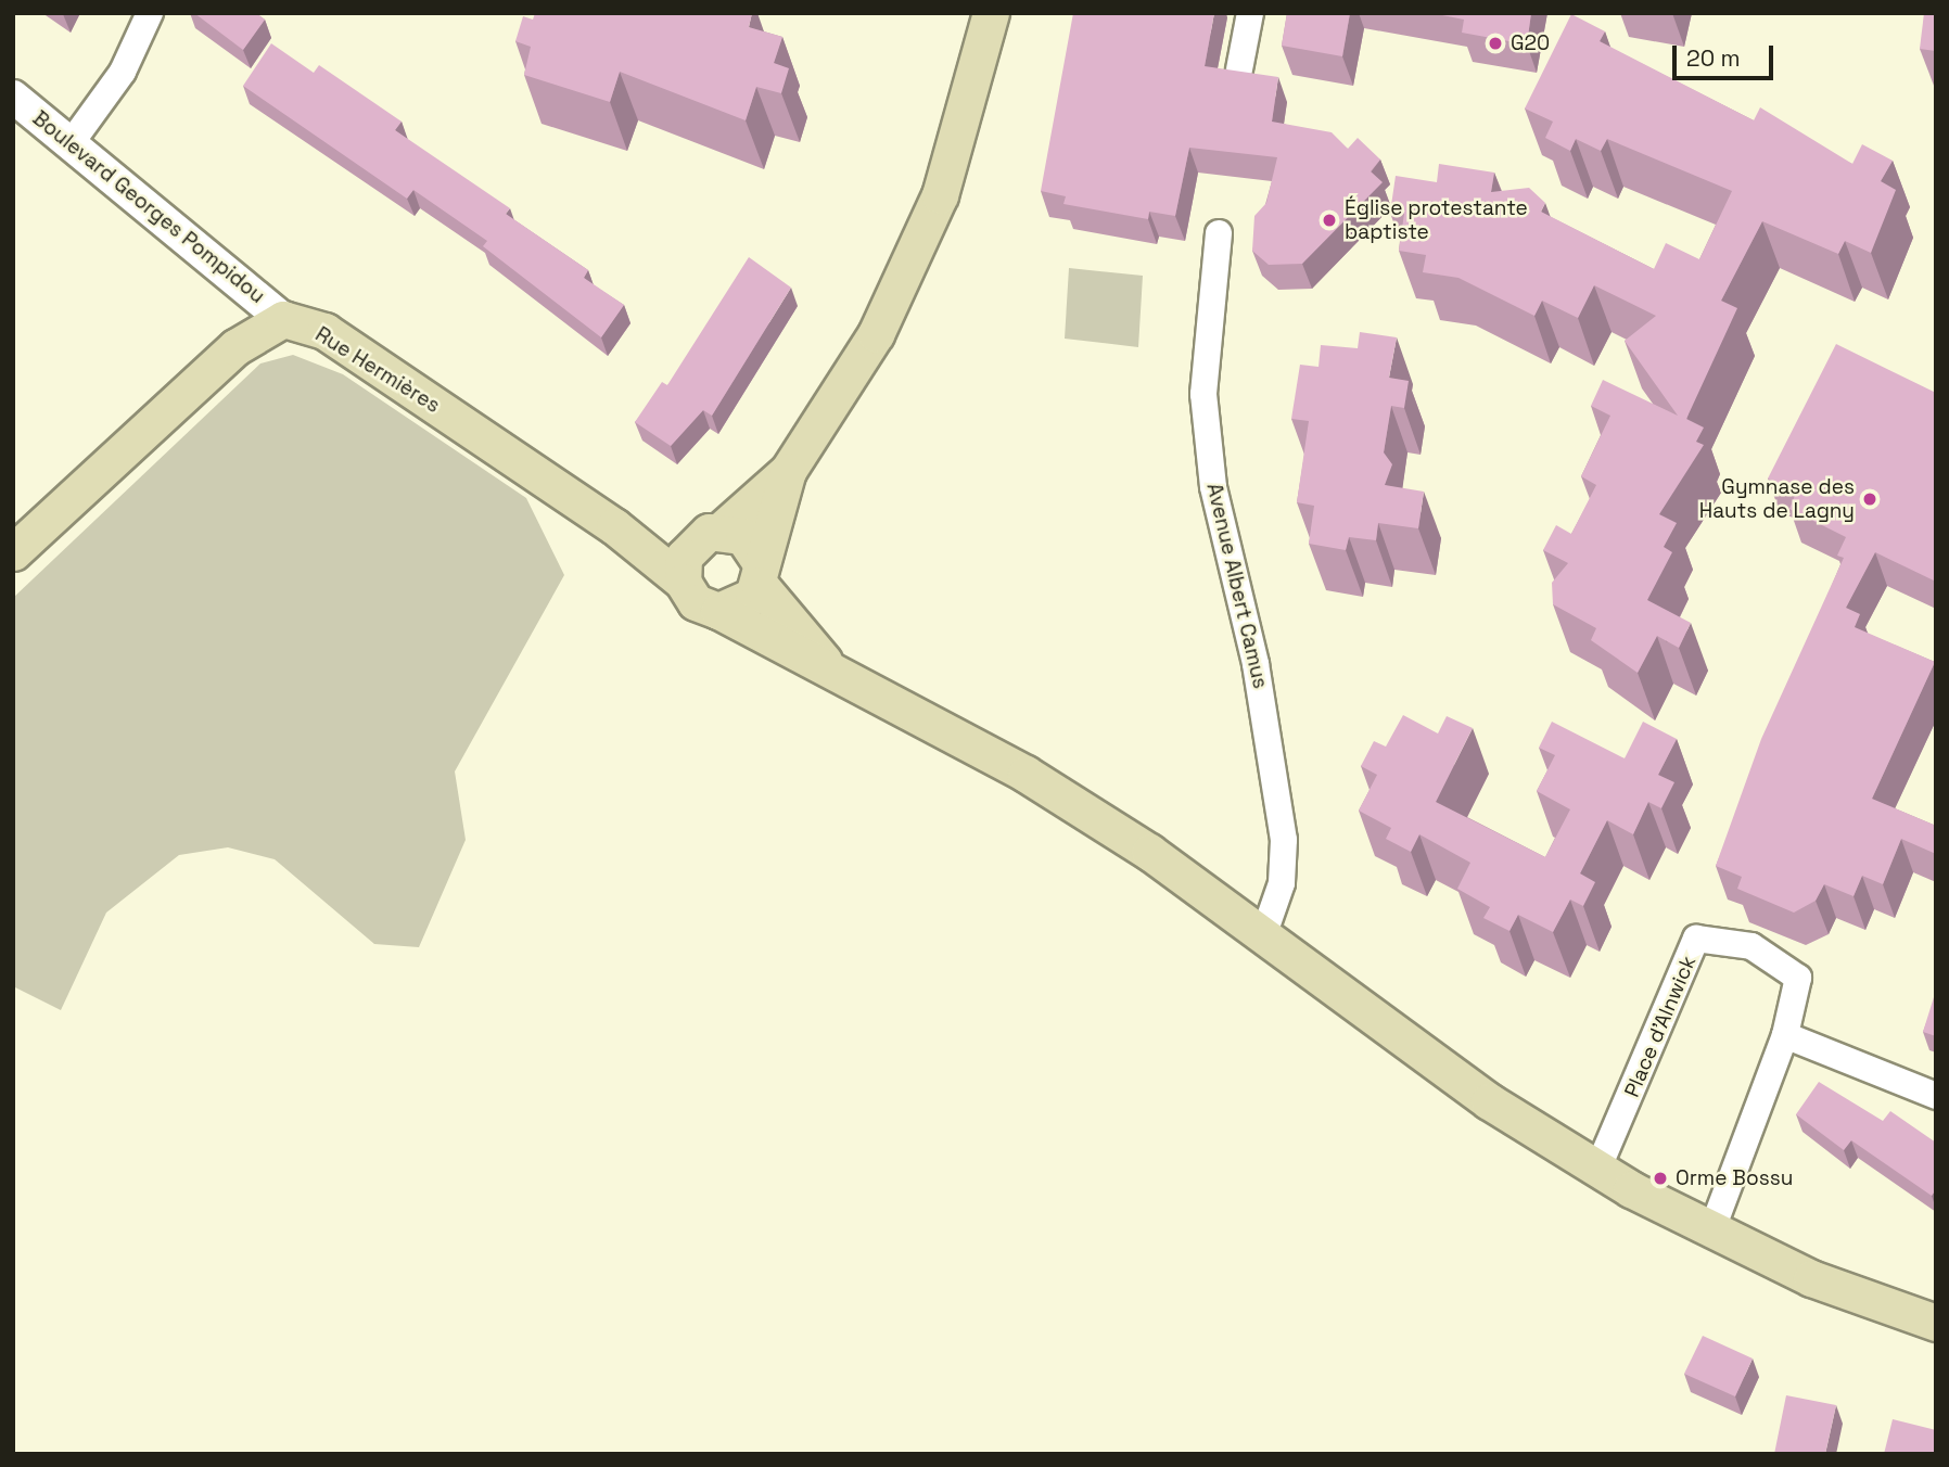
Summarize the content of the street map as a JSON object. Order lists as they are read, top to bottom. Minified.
{"streets":{"main road":["Rue Hermières"],"street":["Boulevard Georges Pompidou","Avenue Albert Camus","Place d'Alnwick"]},"crossings":[["Boulevard Georges Pompidou","Rue Hermières"]],"places":["G20","Église protestante baptiste","Gymnase des Hauts de Lagny","Orme Bossu"],"scale_bar":"20 m"}
